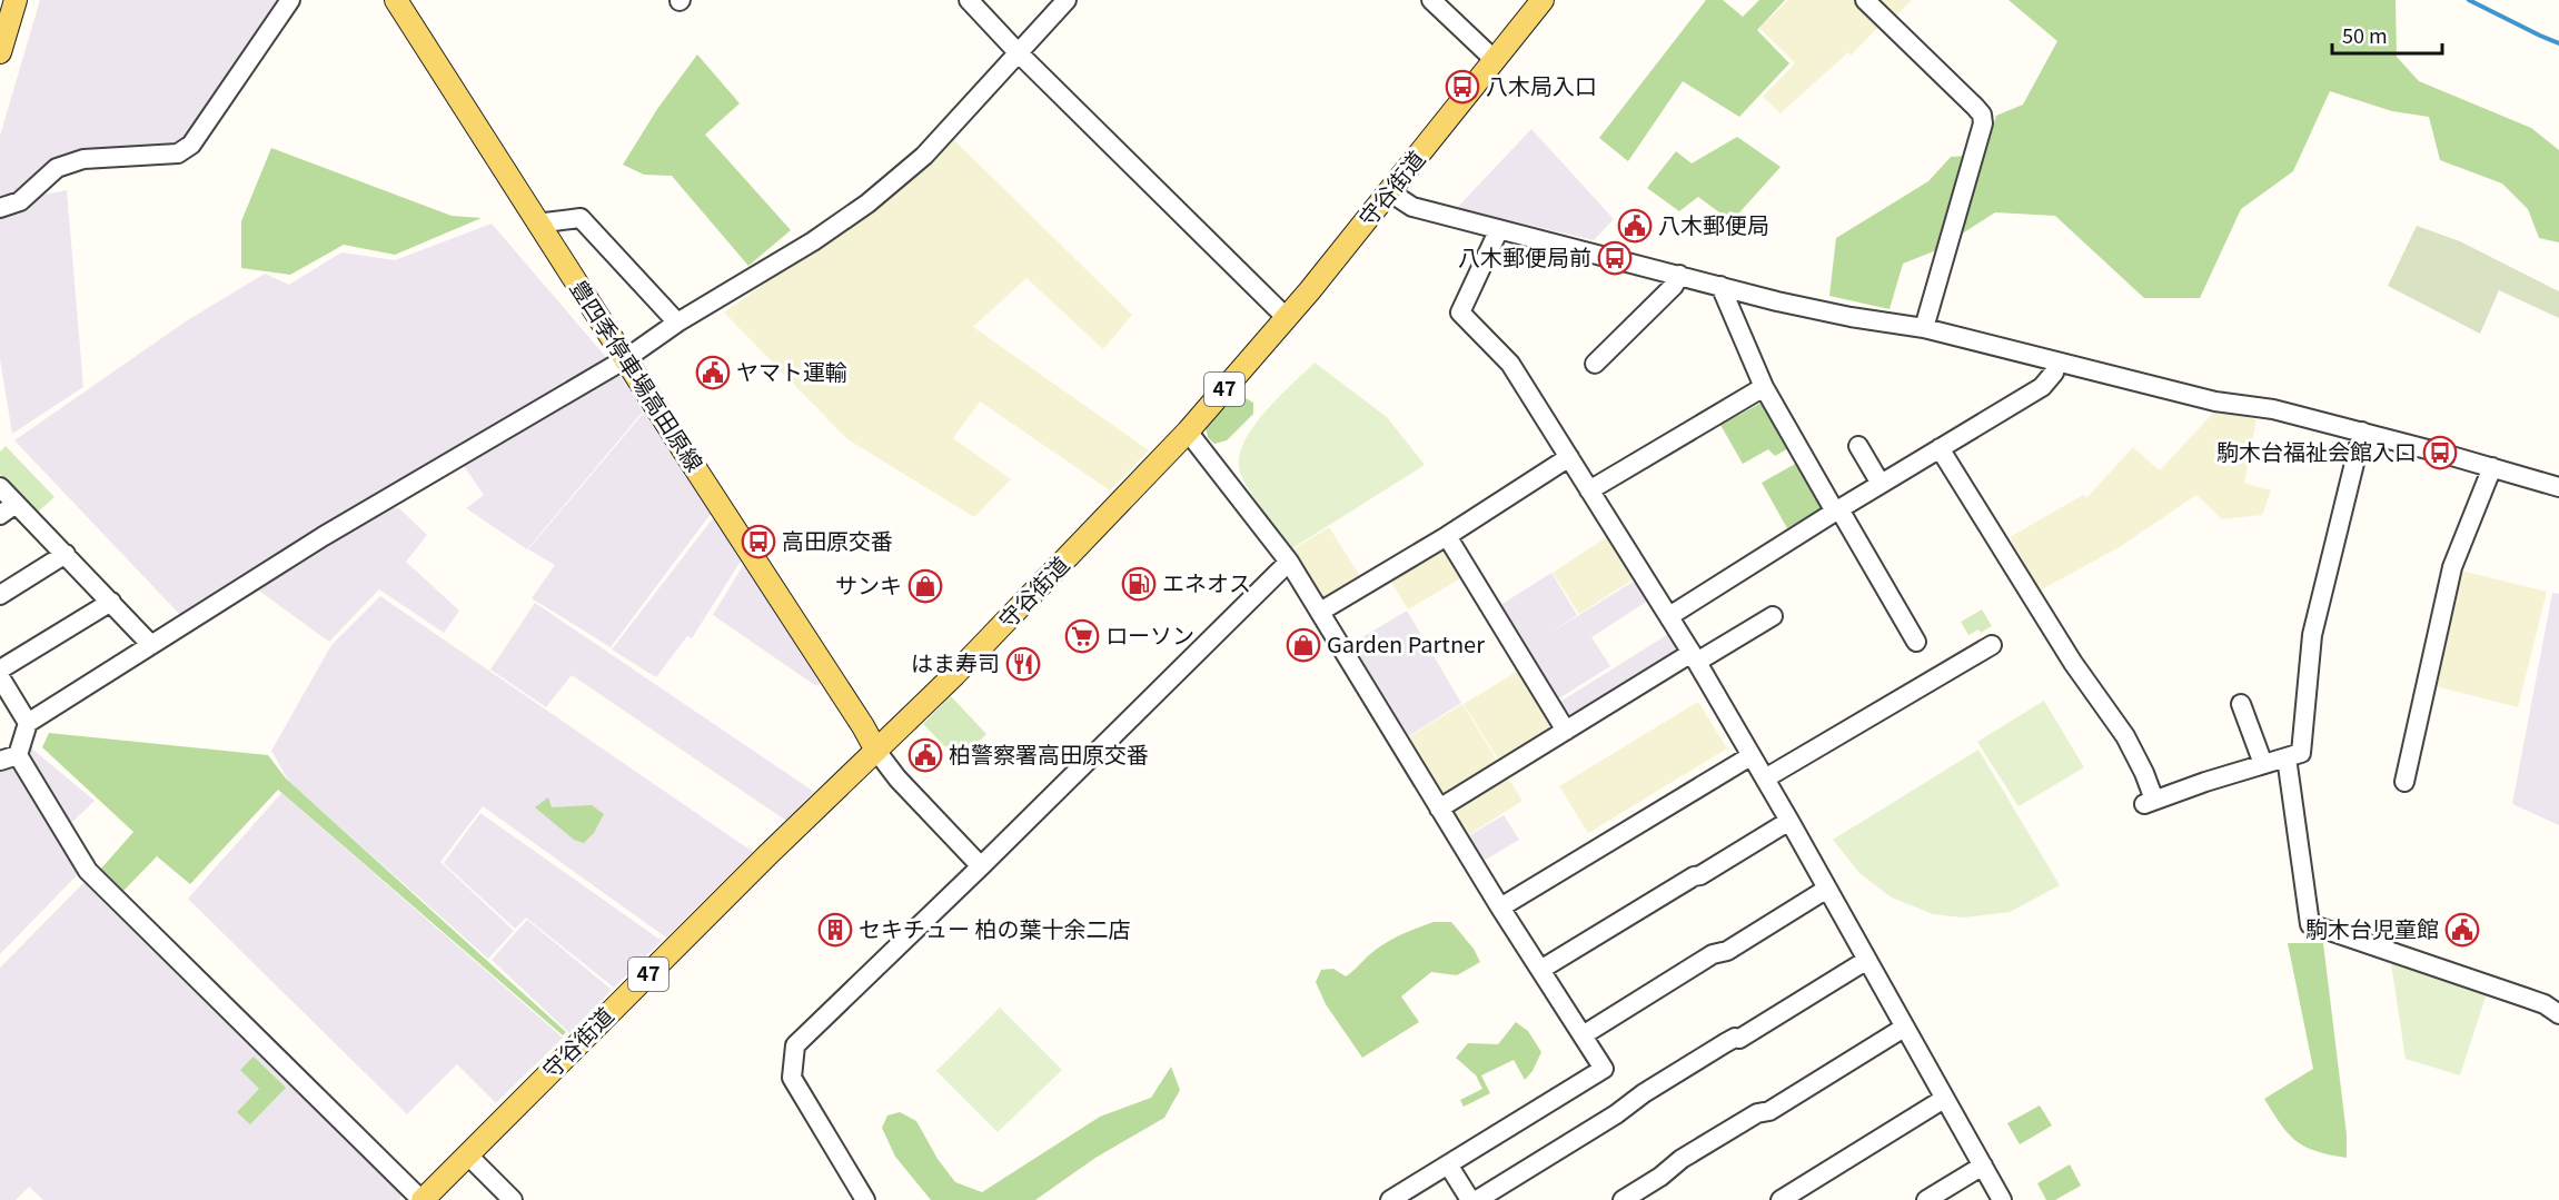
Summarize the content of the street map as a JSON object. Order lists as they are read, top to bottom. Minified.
{"streets":{"main road":["守谷街道","豊四季停車場高田原線","47"]},"crossings":[["守谷街道","豊四季停車場高田原線"]],"places":{"bus stop":["八木局入口","八木郵便局前","駒木台福祉会館入口","高田原交番"],"public building":["八木郵便局","ヤマト運輸","柏警察署高田原交番","駒木台児童館"],"fuel station":["エネオス"],"shop":["サンキ","Garden Partner"],"supermarket":["ローソン"],"restaurant":["はま寿司"],"building":["セキチュー 柏の葉十余二店"]},"scale_bar":"50 m"}
